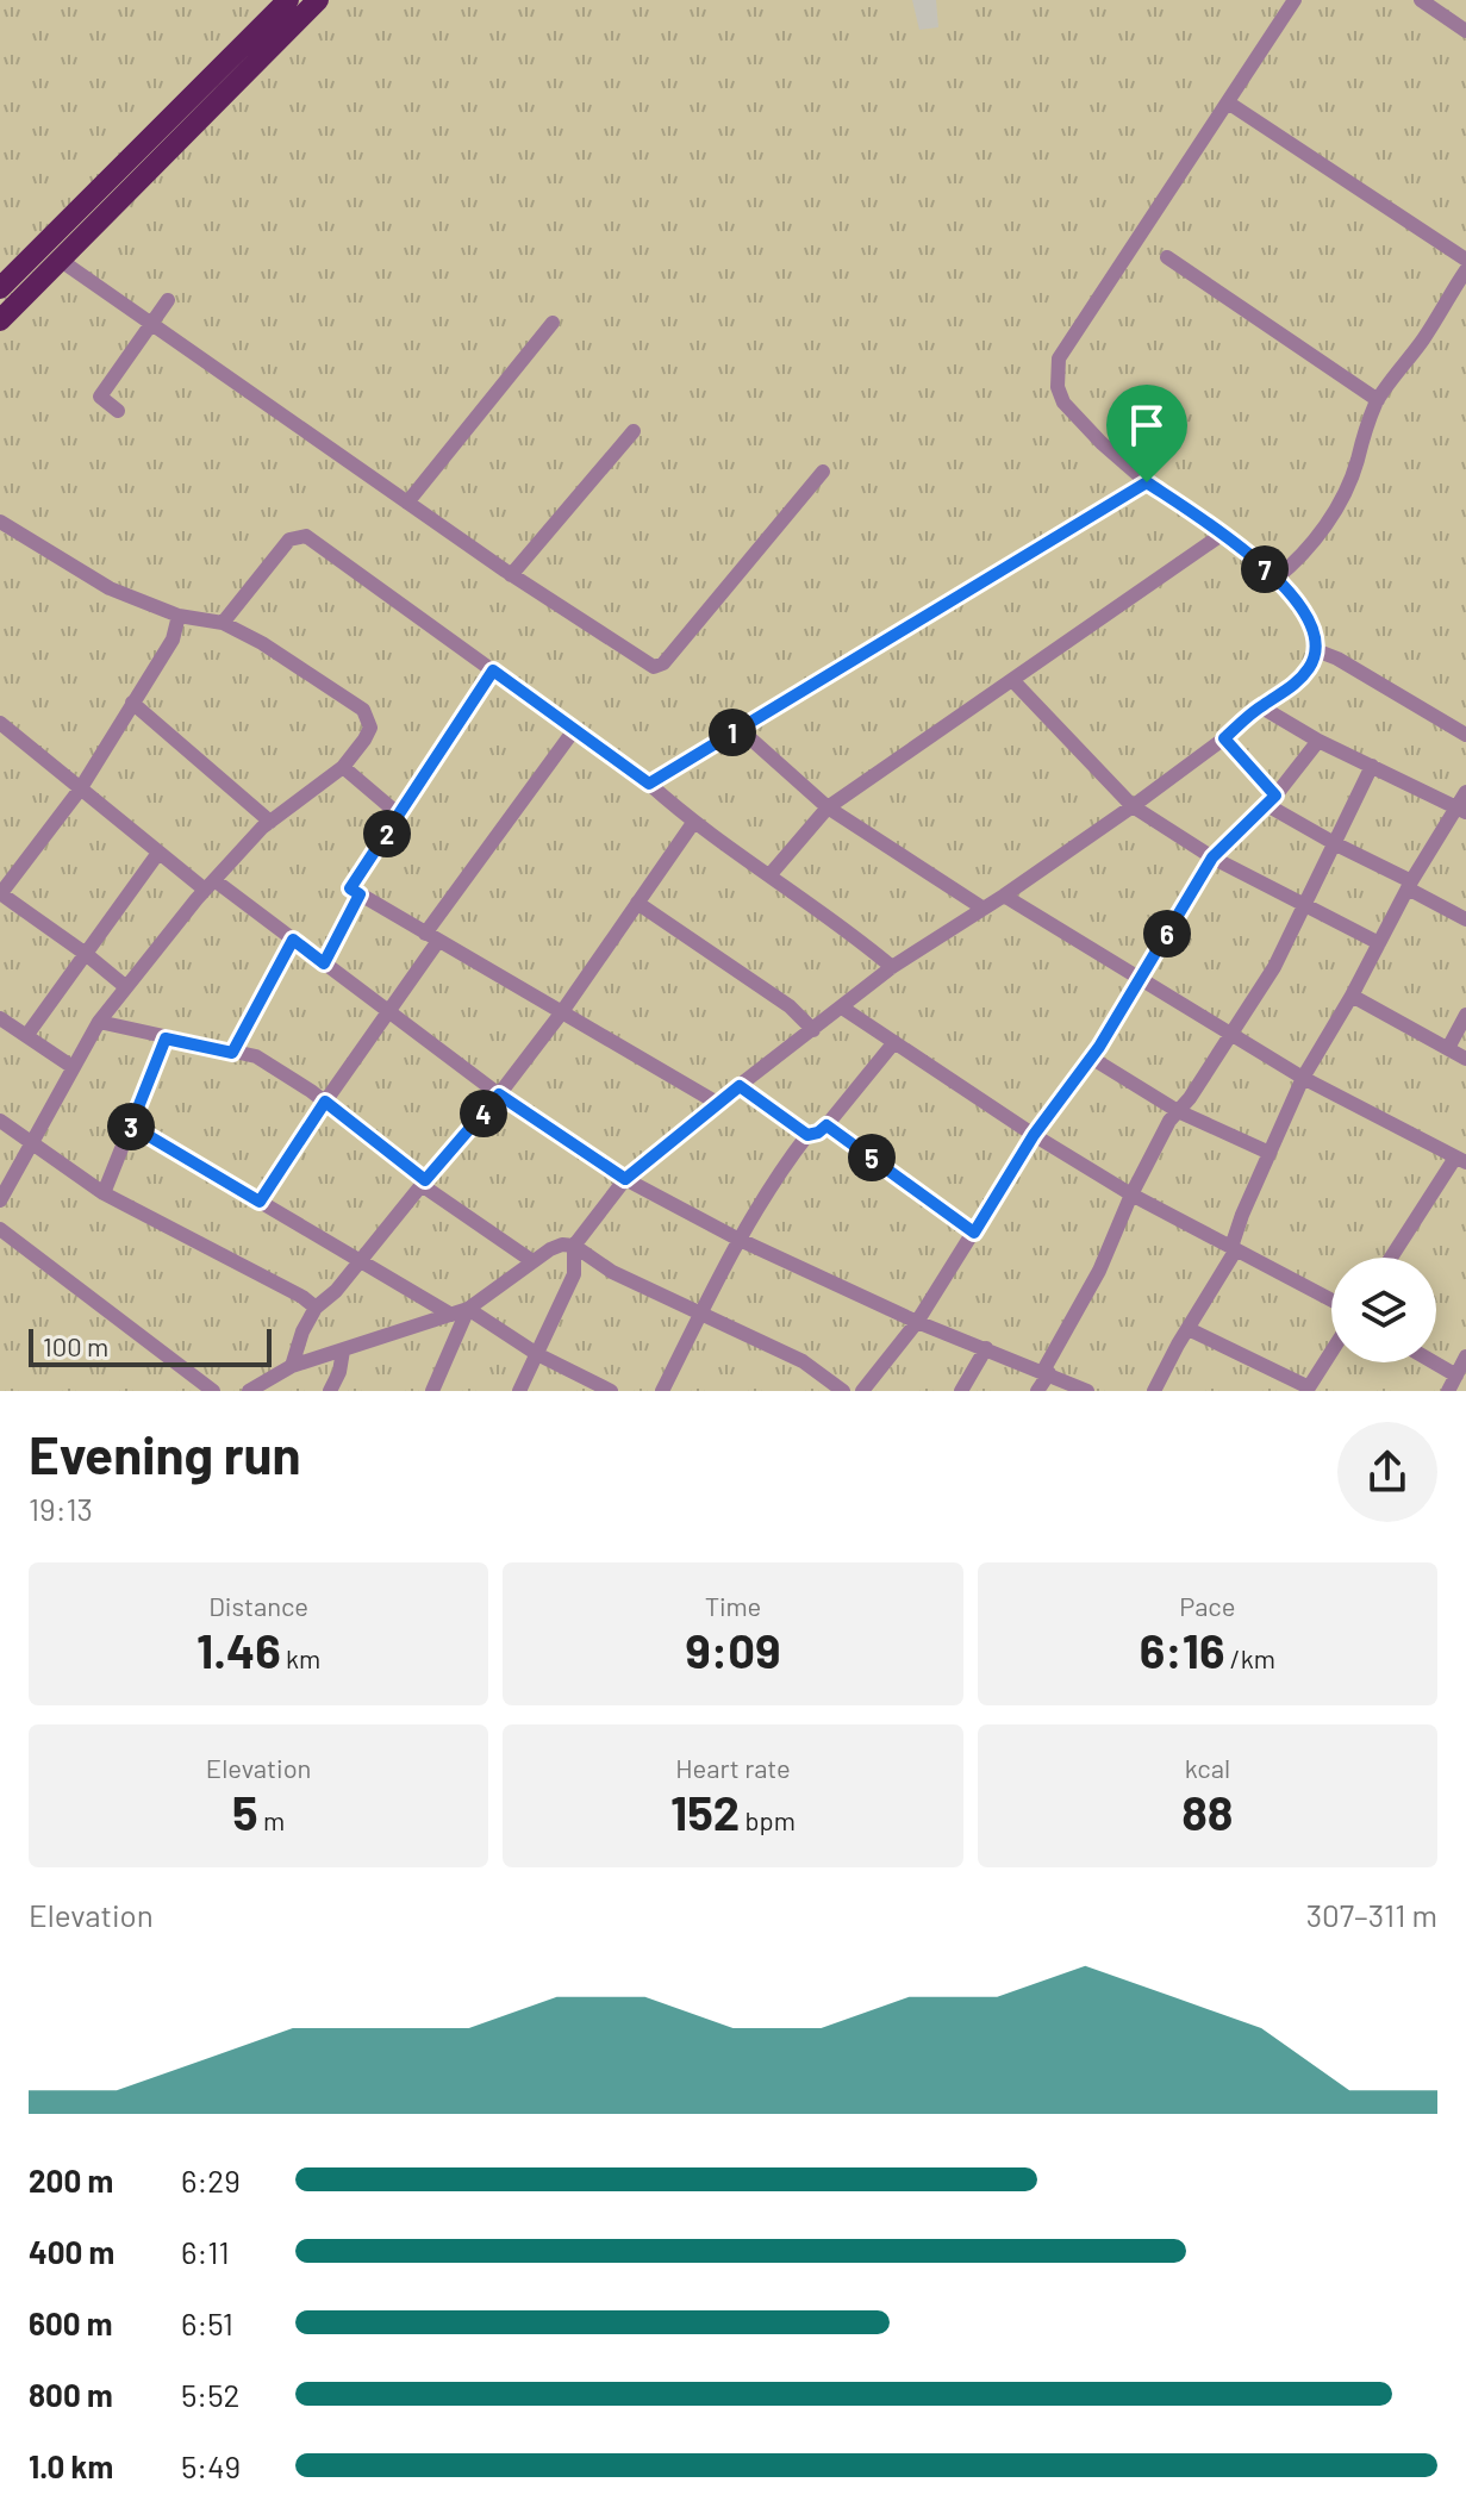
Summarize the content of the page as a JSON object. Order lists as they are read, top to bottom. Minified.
{"scale_bar":"100 m","page":{"pins":["7","1","2","6","4","3","5"],"scale":"100 m","heading":["Evening run","19:13"],"stats":[["Distance","1.46 km"],["Time","9:09"],["Pace","6:16 /km"],["Elevation","5 m"],["Heart rate","152 bpm"],["kcal","88"]],"chart":["Elevation","307–311 m"],"list":[{"name":"200 m","note":"6:29"},{"name":"400 m","note":"6:11"},{"name":"600 m","note":"6:51"},{"name":"800 m","note":"5:52"},{"name":"1.0 km","note":"5:49"}]}}
